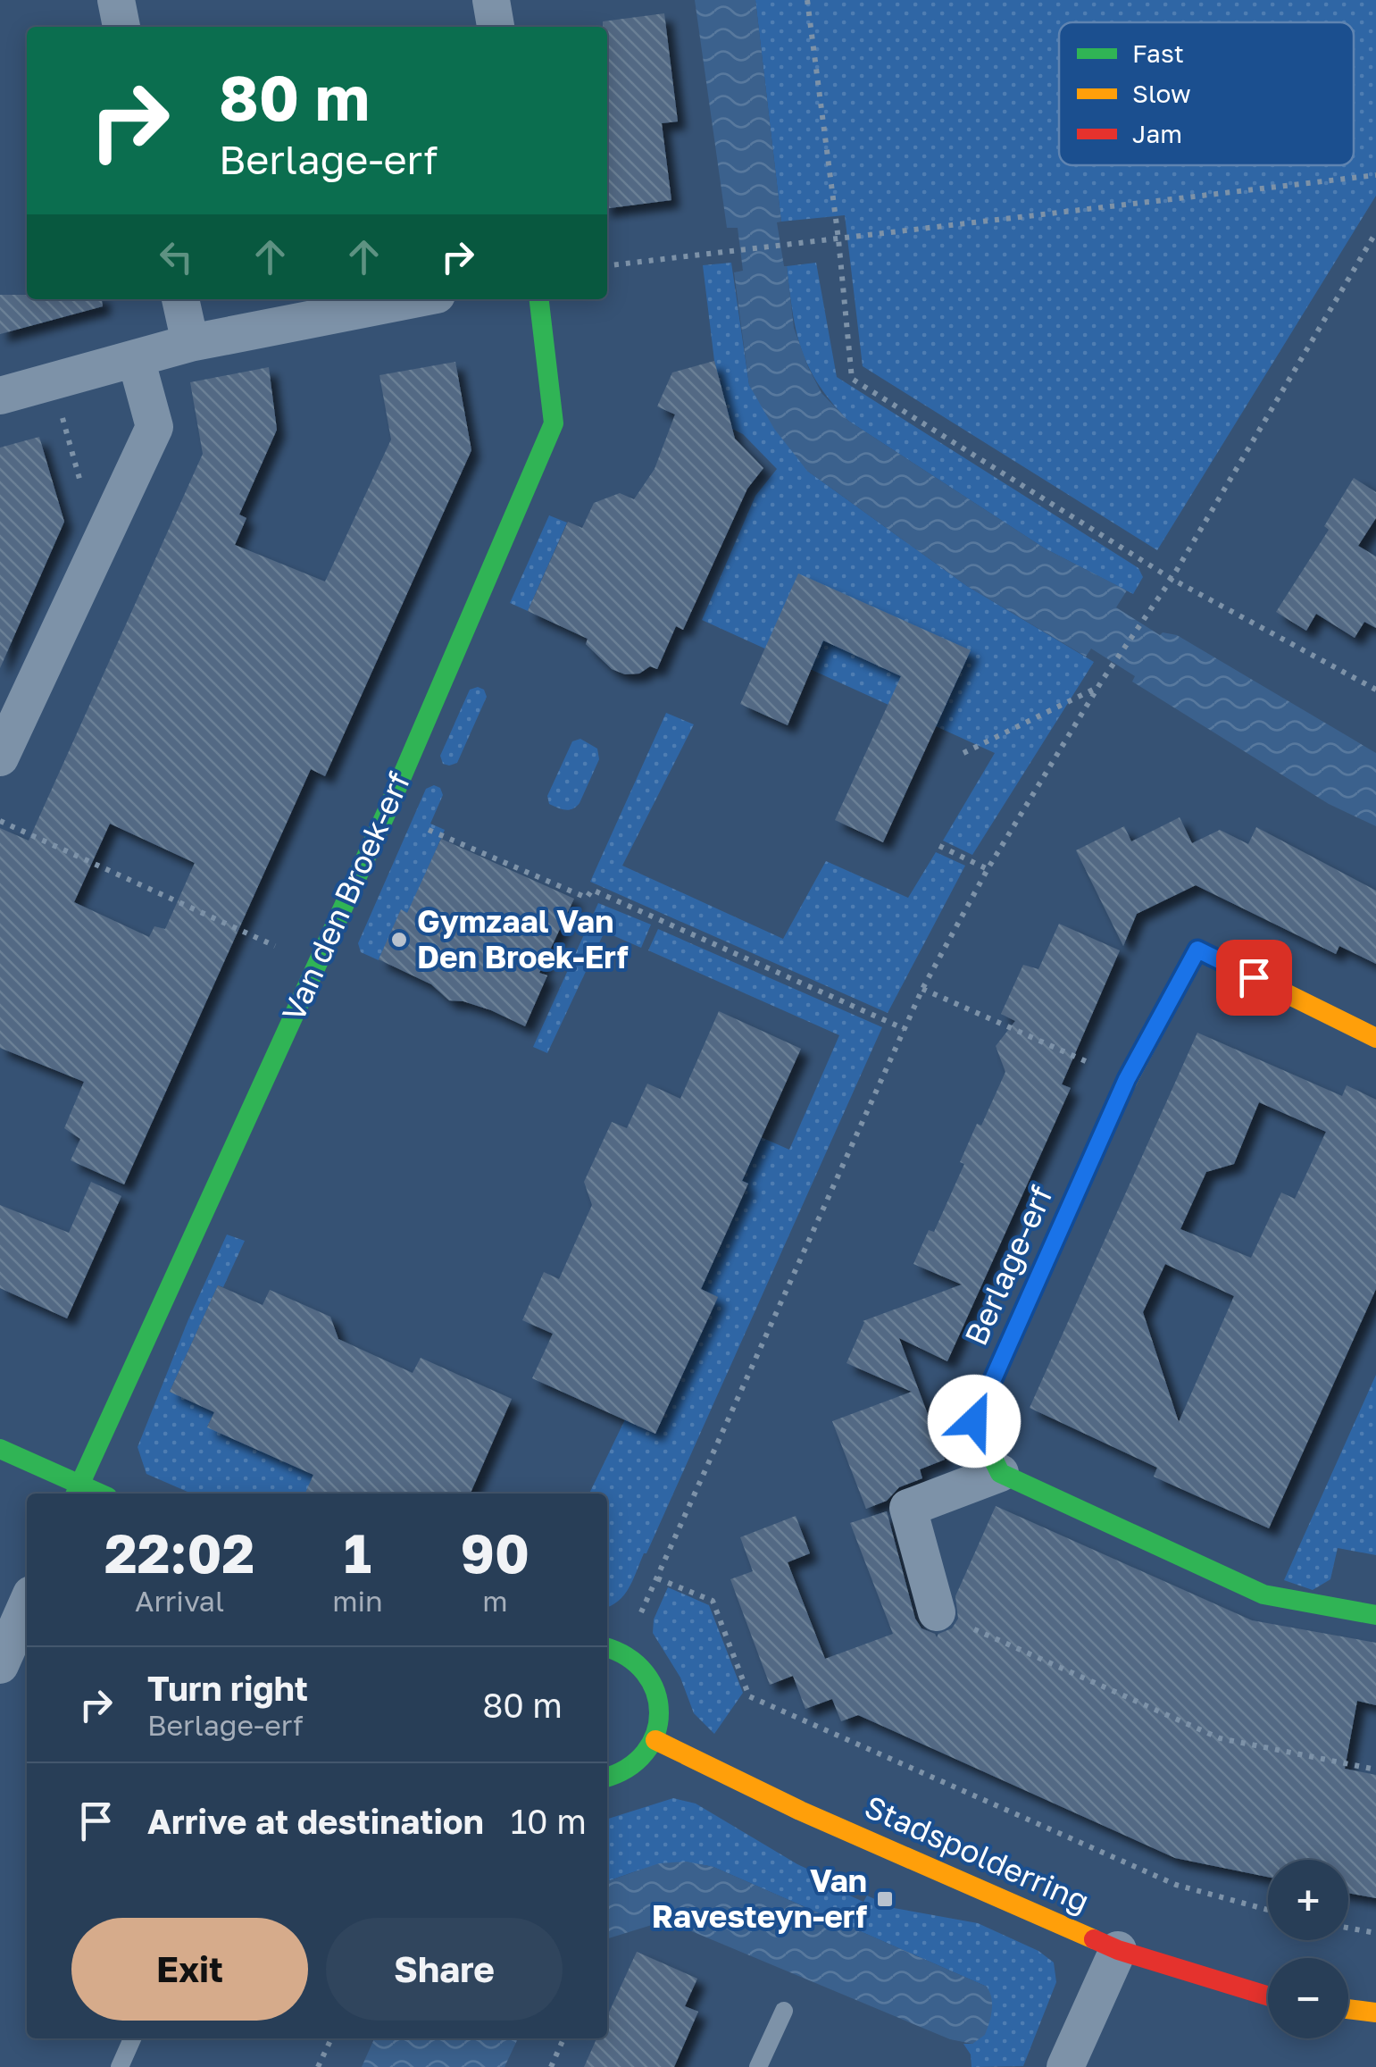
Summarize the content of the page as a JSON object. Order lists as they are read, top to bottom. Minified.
{"streets":{"street":["Van den Broek-erf","Berlage-erf","Stadspolderring"]},"places":{"other":["Gymzaal Van Den Broek-Erf"],"transit":["Van Ravesteyn-erf"]},"legend":["Fast","Slow","Jam"],"page":{"turn":["80 m","Berlage-erf"],"eta":["22:02","Arrival","1","min","90","m"],"list":[{"name":"Turn right","note":"Berlage-erf","value":"80 m"},{"name":"Arrive at destination","value":"10 m"}],"map_buttons":["+","−"],"buttons":["Exit","Share"]}}
